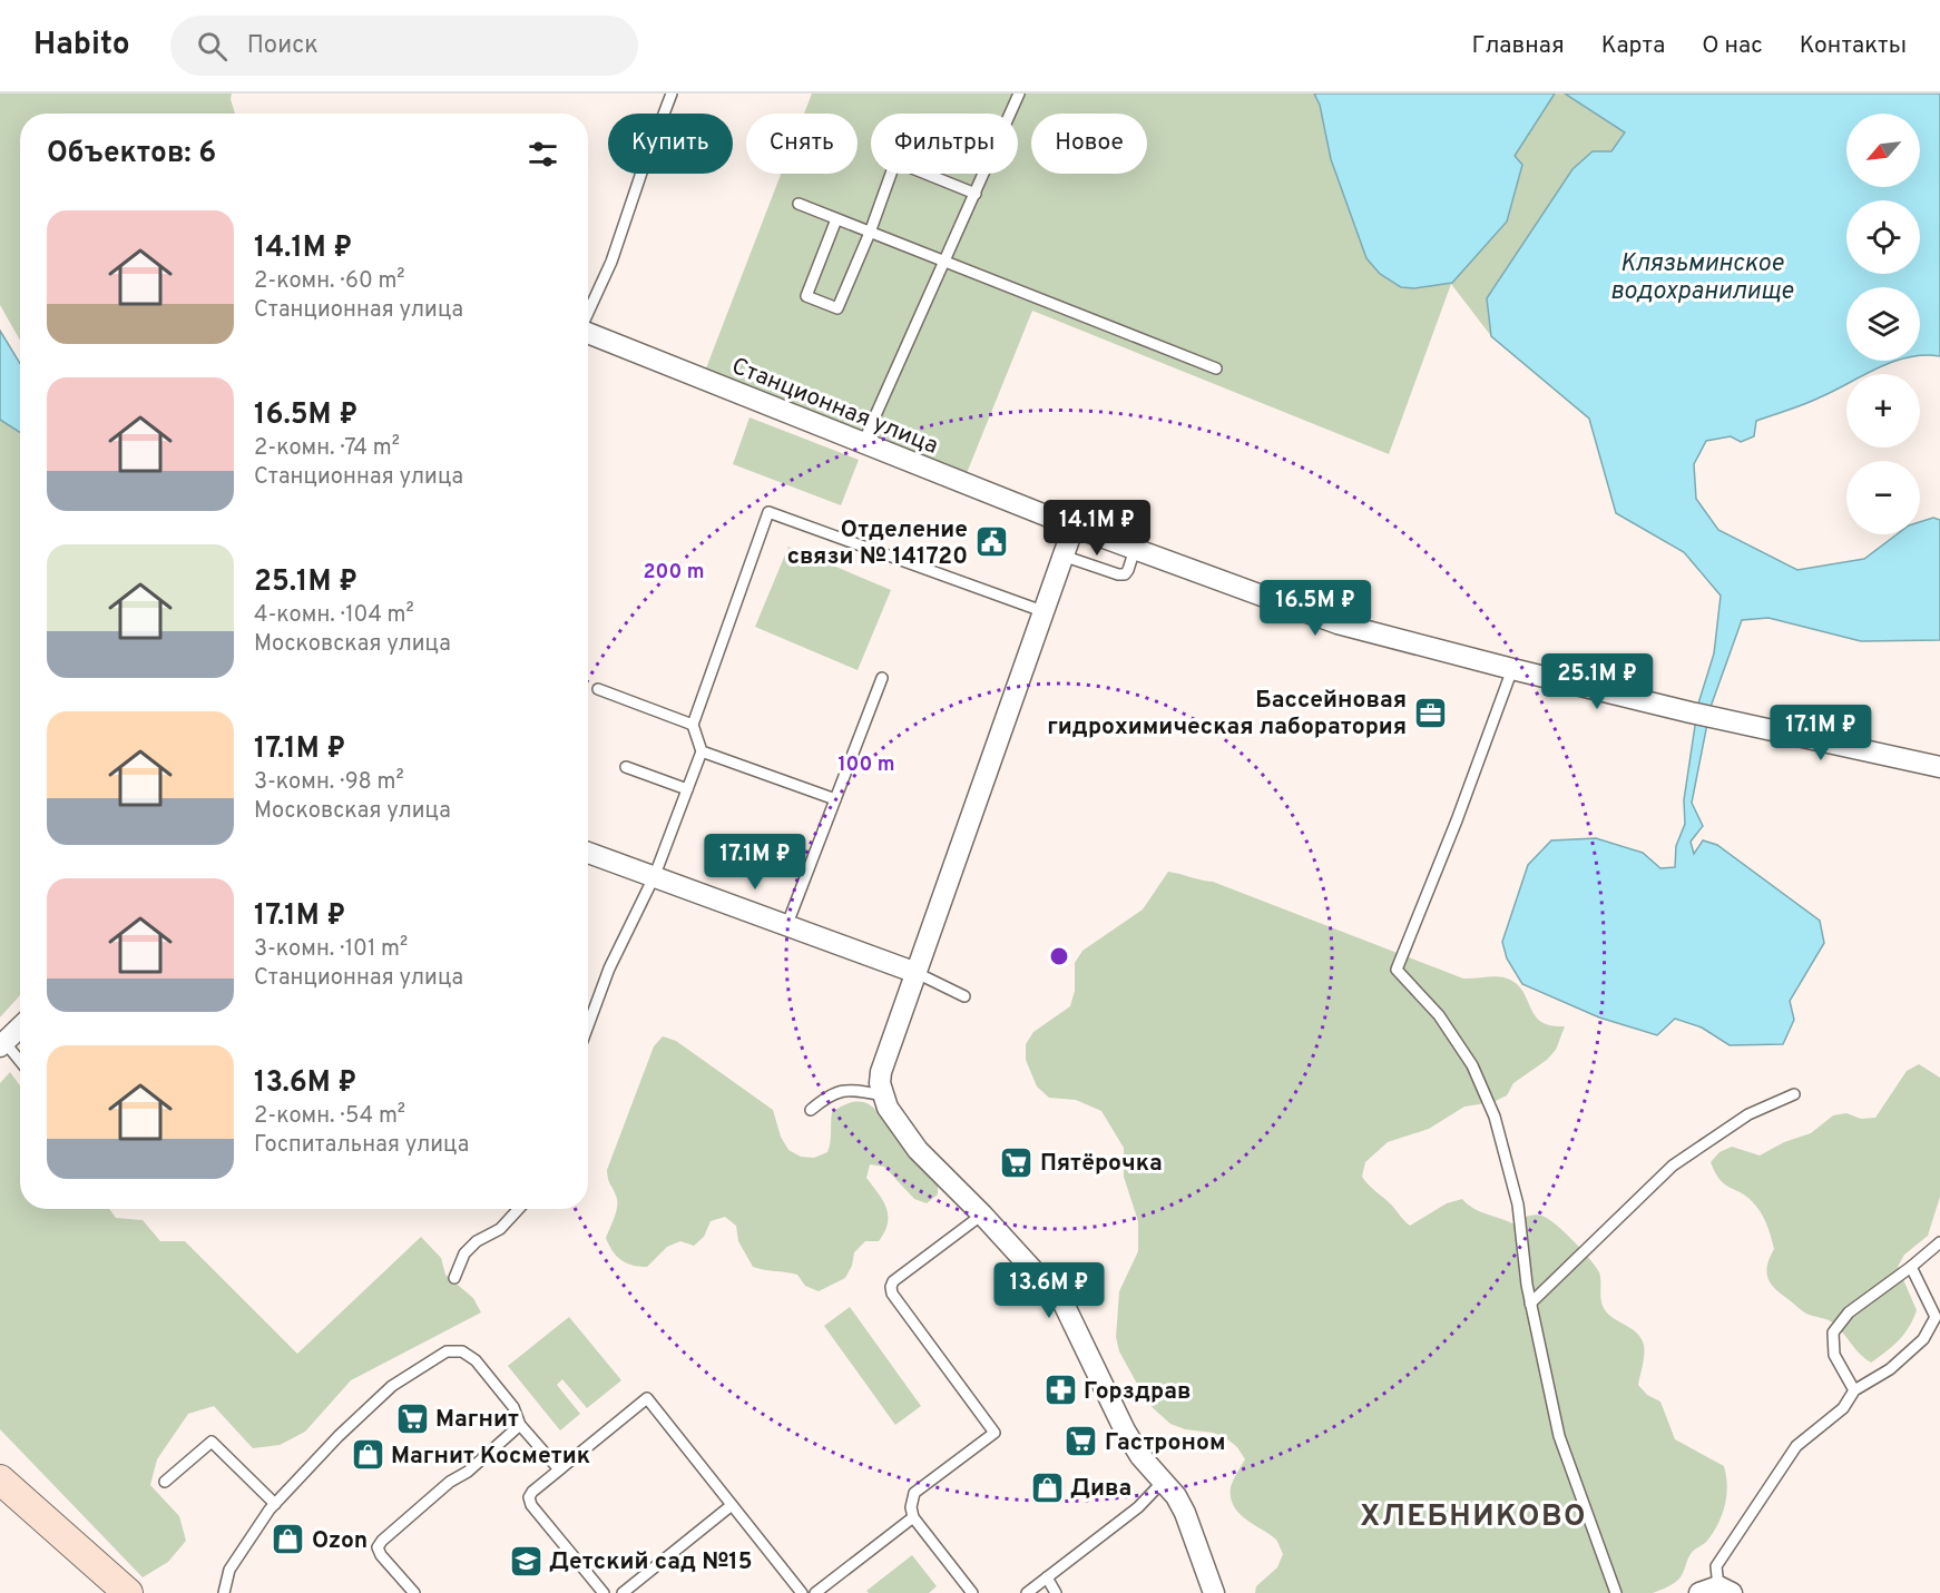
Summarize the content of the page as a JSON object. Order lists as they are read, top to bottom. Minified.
{"streets":{"street":["Станционная улица"]},"districts":["ХЛЕБНИКОВО"],"water":["Клязьминское водохранилище"],"places":{"public building":["Отделение связи № 141720"],"office":["Бассейновая гидрохимическая лаборатория"],"supermarket":["Пятёрочка","Магнит","Гастроном"],"pharmacy":["Горздрав"],"shop":["Магнит Косметик","Дива","Ozon"],"school or university":["Детский сад №15"]},"north":"bottom left","page":{"header":"Habito","search":"Поиск","nav":["Главная","Карта","О нас","Контакты"],"map_buttons":["+","−"],"chip":["Купить","Снять","Фильтры","Новое"],"heading":"Объектов: 6","list":[{"name":"14.1M ₽","note":"2-комн. · 60 m² · Станционная улица"},{"name":"16.5M ₽","note":"2-комн. · 74 m² · Станционная улица"},{"name":"25.1M ₽","note":"4-комн. · 104 m² · Московская улица"},{"name":"17.1M ₽","note":"3-комн. · 98 m² · Московская улица"},{"name":"17.1M ₽","note":"3-комн. · 101 m² · Станционная улица"},{"name":"13.6M ₽","note":"2-комн. · 54 m² · Госпитальная улица"}],"price":["14.1M ₽","16.5M ₽","25.1M ₽","17.1M ₽","17.1M ₽","13.6M ₽"]},"rings":["200 m","100 m"]}
